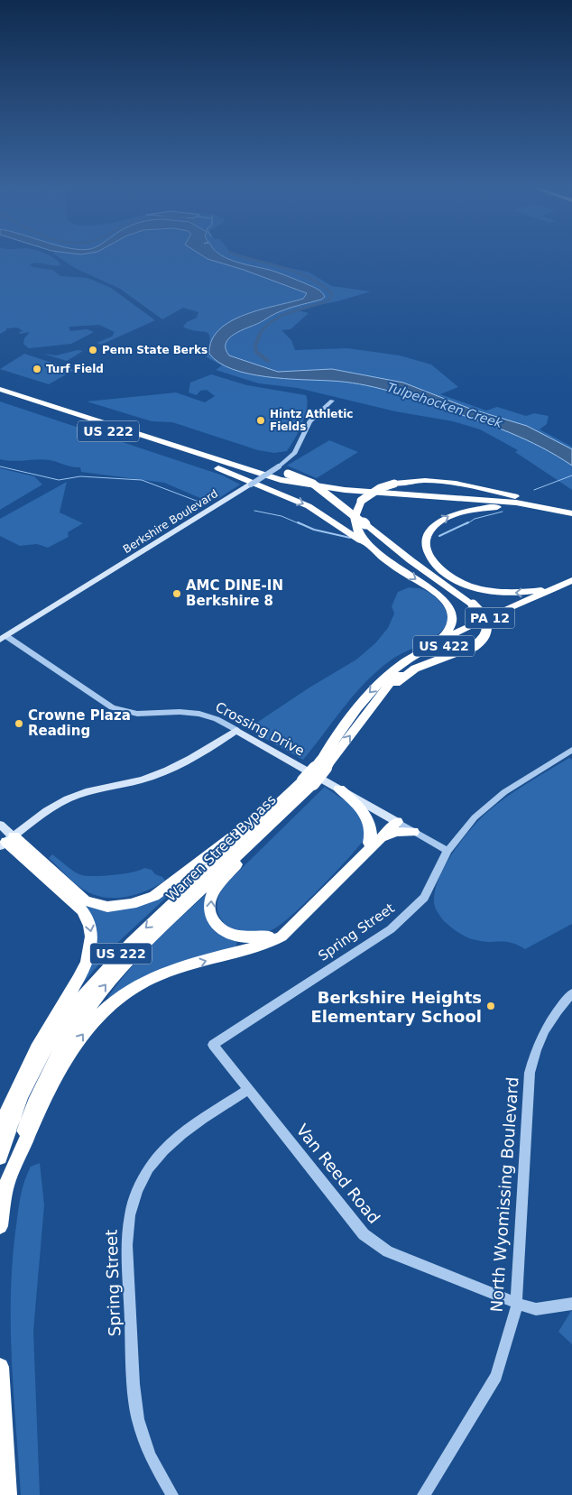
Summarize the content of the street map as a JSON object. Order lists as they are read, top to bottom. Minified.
{"streets":{"highway":["US 222","PA 12","US 422","Warren Street Bypass"],"main road":["Berkshire Boulevard","Crossing Drive"],"street":["Spring Street","Van Reed Road","North Wyomissing Boulevard"]},"crossings":[["US 222","Warren Street Bypass"],["Berkshire Boulevard","Crossing Drive"],["Crossing Drive","Spring Street"],["Spring Street","Van Reed Road"],["Van Reed Road","North Wyomissing Boulevard"]],"water":["Tulpehocken Creek"],"places":["Penn State Berks","Turf Field","Hintz Athletic Fields","AMC DINE-IN Berkshire 8","Crowne Plaza Reading","Berkshire Heights Elementary School"]}
